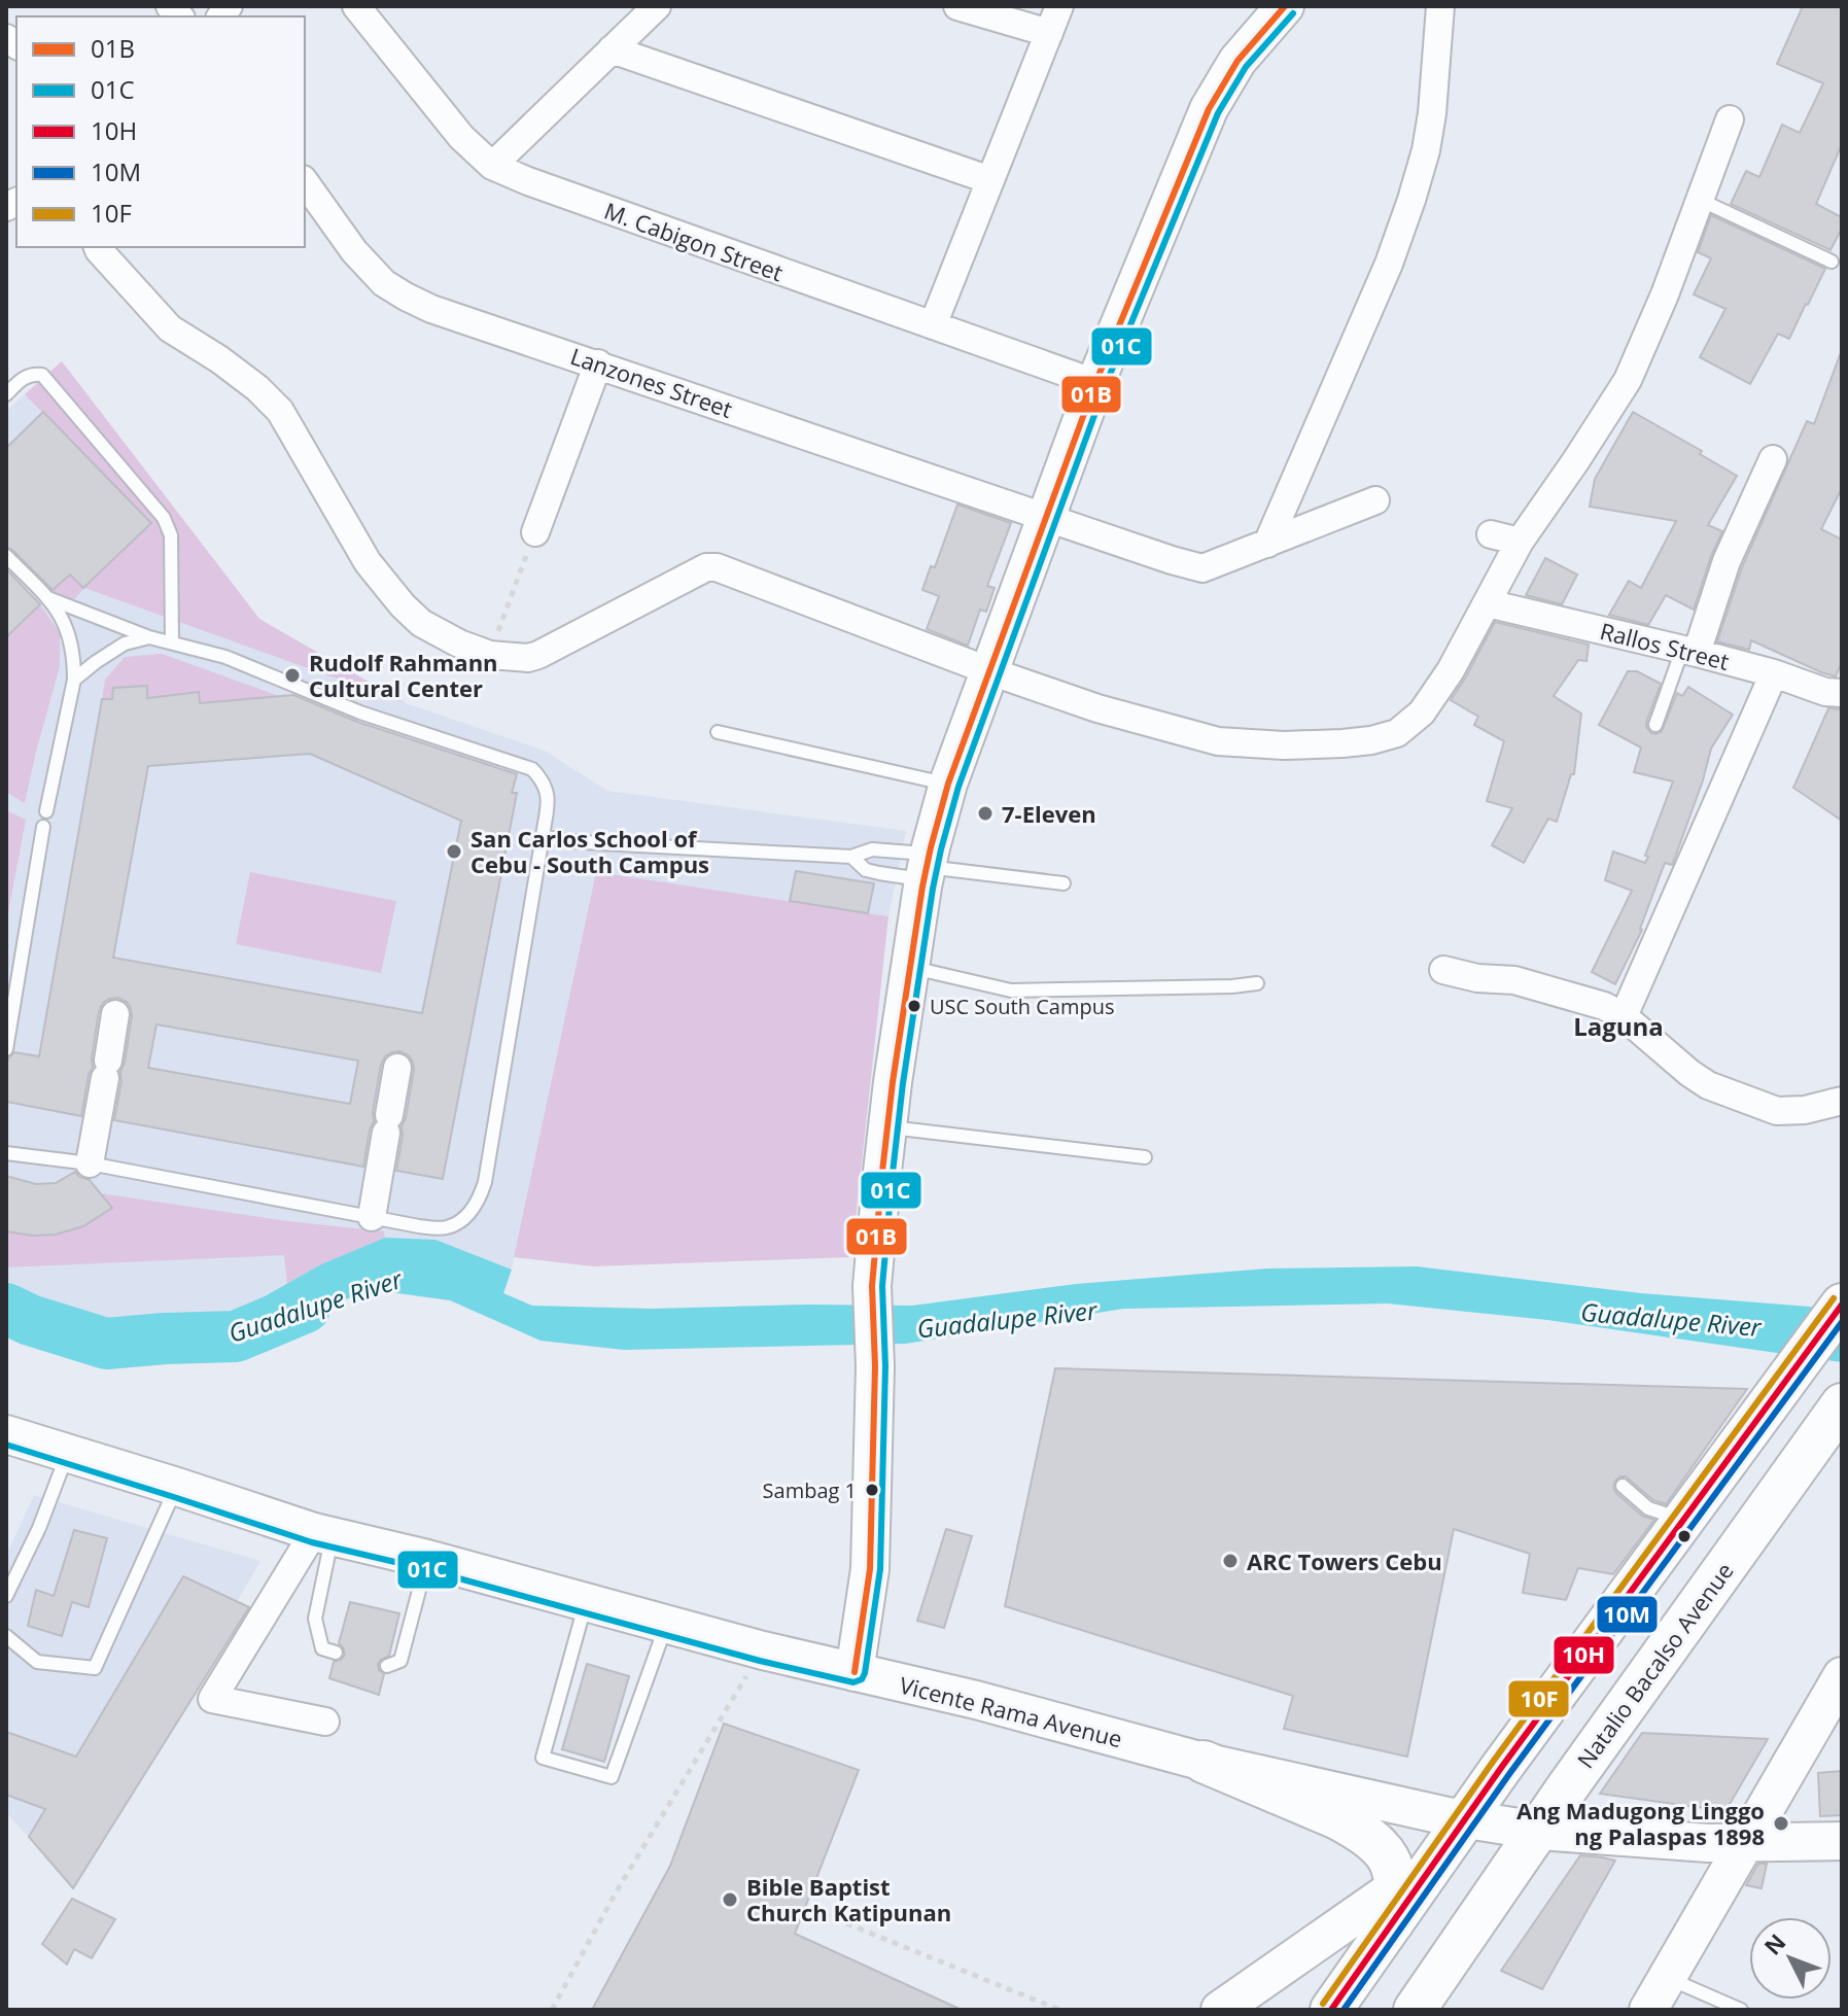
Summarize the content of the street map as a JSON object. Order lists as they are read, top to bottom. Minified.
{"streets":{"main road":["Natalio Bacalso Avenue"],"street":["M. Cabigon Street","Lanzones Street","Rallos Street","Vicente Rama Avenue"]},"crossings":[["Natalio Bacalso Avenue","Vicente Rama Avenue"]],"districts":["Laguna"],"water":["Guadalupe River"],"places":["Rudolf Rahmann Cultural Center","7-Eleven","San Carlos School of Cebu - South Campus","USC South Campus","Sambag 1","ARC Towers Cebu","Ang Madugong Linggo ng Palaspas 1898","Bible Baptist Church Katipunan"],"lines":["transit line 01B","transit line 01C","transit line 10F","transit line 10H","transit line 10M"],"legend":["01B","01C","10H","10M","10F"],"north":"top left"}
